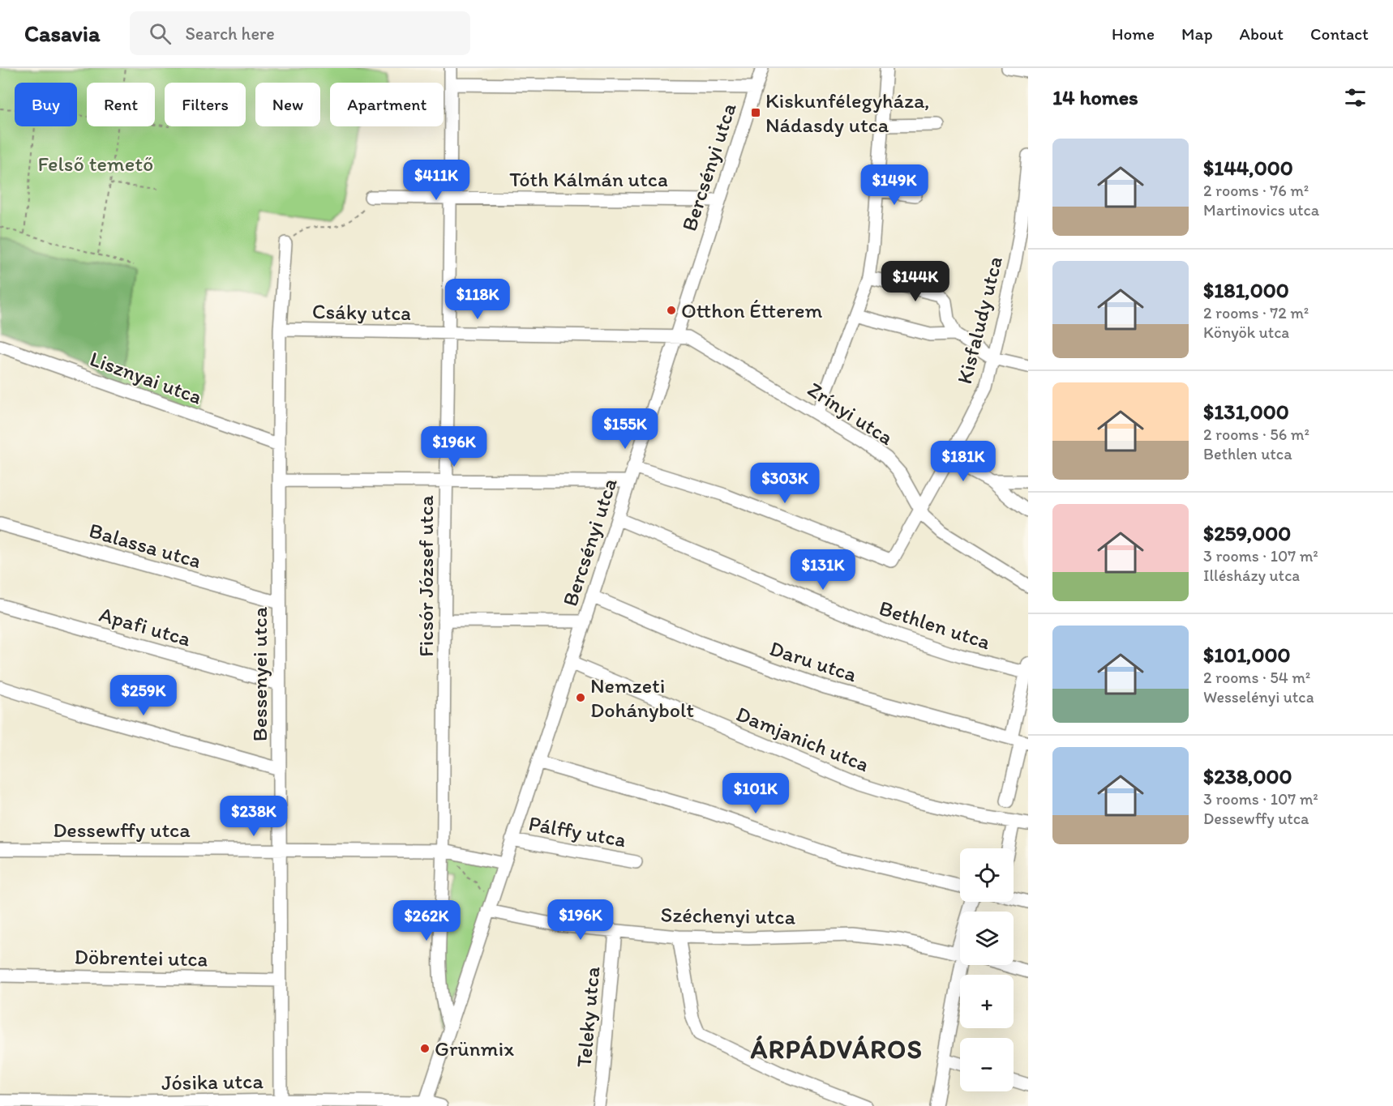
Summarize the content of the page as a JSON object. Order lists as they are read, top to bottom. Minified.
{"streets":{"street":["Bercsényi utca","Tóth Kálmán utca","Csáky utca","Kisfaludy utca","Lisznyai utca","Zrínyi utca","Balassa utca","Ficsór József utca","Bethlen utca","Apafi utca","Daru utca","Bessenyei utca","Damjanich utca","Dessewffy utca","Pálffy utca","Széchenyi utca","Döbrentei utca","Teleky utca","Jósika utca"]},"crossings":[["Bercsényi utca","Tóth Kálmán utca"],["Bercsényi utca","Csáky utca"],["Bercsényi utca","Kisfaludy utca"],["Bercsényi utca","Zrínyi utca"],["Bercsényi utca","Bethlen utca"],["Bercsényi utca","Daru utca"],["Bercsényi utca","Damjanich utca"],["Bercsényi utca","Dessewffy utca"],["Bercsényi utca","Pálffy utca"],["Bercsényi utca","Széchenyi utca"],["Bercsényi utca","Jósika utca"],["Tóth Kálmán utca","Ficsór József utca"],["Csáky utca","Zrínyi utca"],["Csáky utca","Ficsór József utca"],["Csáky utca","Bessenyei utca"],["Kisfaludy utca","Zrínyi utca"],["Lisznyai utca","Bessenyei utca"],["Balassa utca","Bessenyei utca"],["Ficsór József utca","Dessewffy utca"],["Apafi utca","Bessenyei utca"],["Bessenyei utca","Dessewffy utca"],["Bessenyei utca","Döbrentei utca"],["Bessenyei utca","Jósika utca"],["Széchenyi utca","Teleky utca"]],"districts":["ÁRPÁDVÁROS"],"parks":["Felső temető"],"places":{"transit":["Kiskunfélegyháza, Nádasdy utca"],"other":["Otthon Étterem","Nemzeti Dohánybolt","Grünmix"]},"page":{"header":"Casavia","search":"Search here","nav":["Home","Map","About","Contact"],"heading":"14 homes","chip":["Buy","Rent","Filters","New","Apartment"],"list":[{"name":"$144,000","note":"2 rooms · 76 m² · Martinovics utca"},{"name":"$181,000","note":"2 rooms · 72 m² · Könyök utca"},{"name":"$131,000","note":"2 rooms · 56 m² · Bethlen utca"},{"name":"$259,000","note":"3 rooms · 107 m² · Illésházy utca"},{"name":"$101,000","note":"2 rooms · 54 m² · Wesselényi utca"},{"name":"$238,000","note":"3 rooms · 107 m² · Dessewffy utca"}],"price":["$411K","$149K","$144K","$118K","$155K","$196K","$181K","$303K","$131K","$259K","$101K","$238K","$196K","$262K"],"map_buttons":["+","−"]}}
